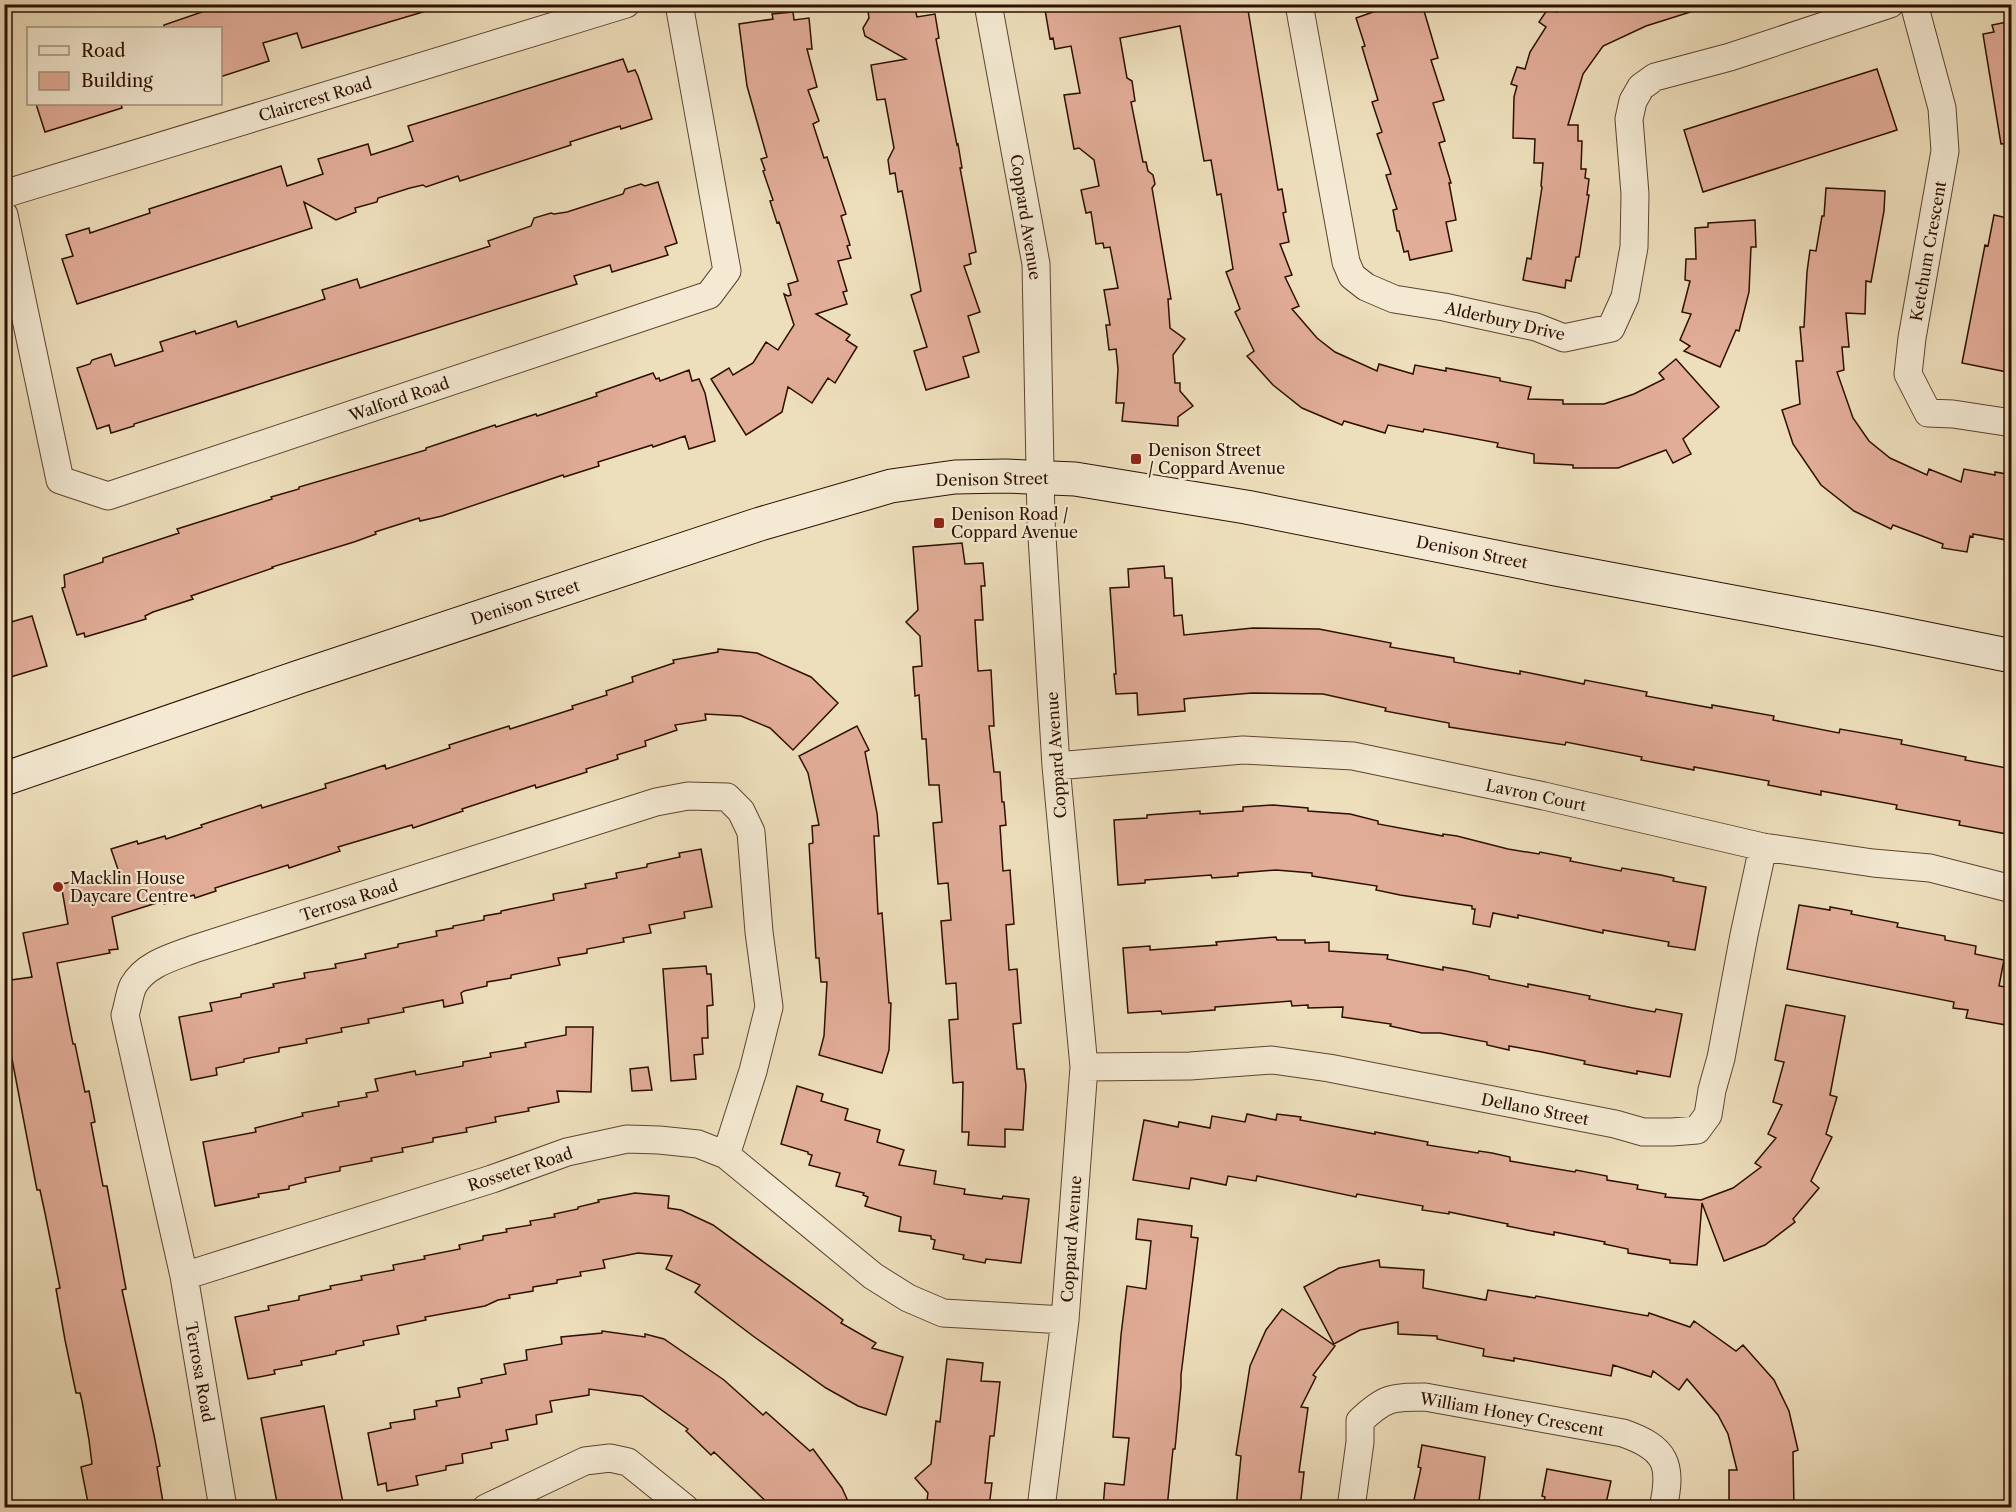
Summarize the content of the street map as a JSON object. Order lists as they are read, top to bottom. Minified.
{"streets":{"street":["Claircrest Road","Coppard Avenue","Ketchum Crescent","Alderbury Drive","Walford Road","Denison Street","Lavron Court","Terrosa Road","Dellano Street","Rosseter Road","William Honey Crescent"]},"crossings":[["Coppard Avenue","Denison Street"],["Coppard Avenue","Lavron Court"],["Coppard Avenue","Dellano Street"],["Coppard Avenue","Rosseter Road"],["Lavron Court","Dellano Street"],["Terrosa Road","Rosseter Road"]],"places":{"transit":["Denison Street / Coppard Avenue","Denison Road / Coppard Avenue"],"other":["Macklin House Daycare Centre"]},"legend":["Road","Building"]}
